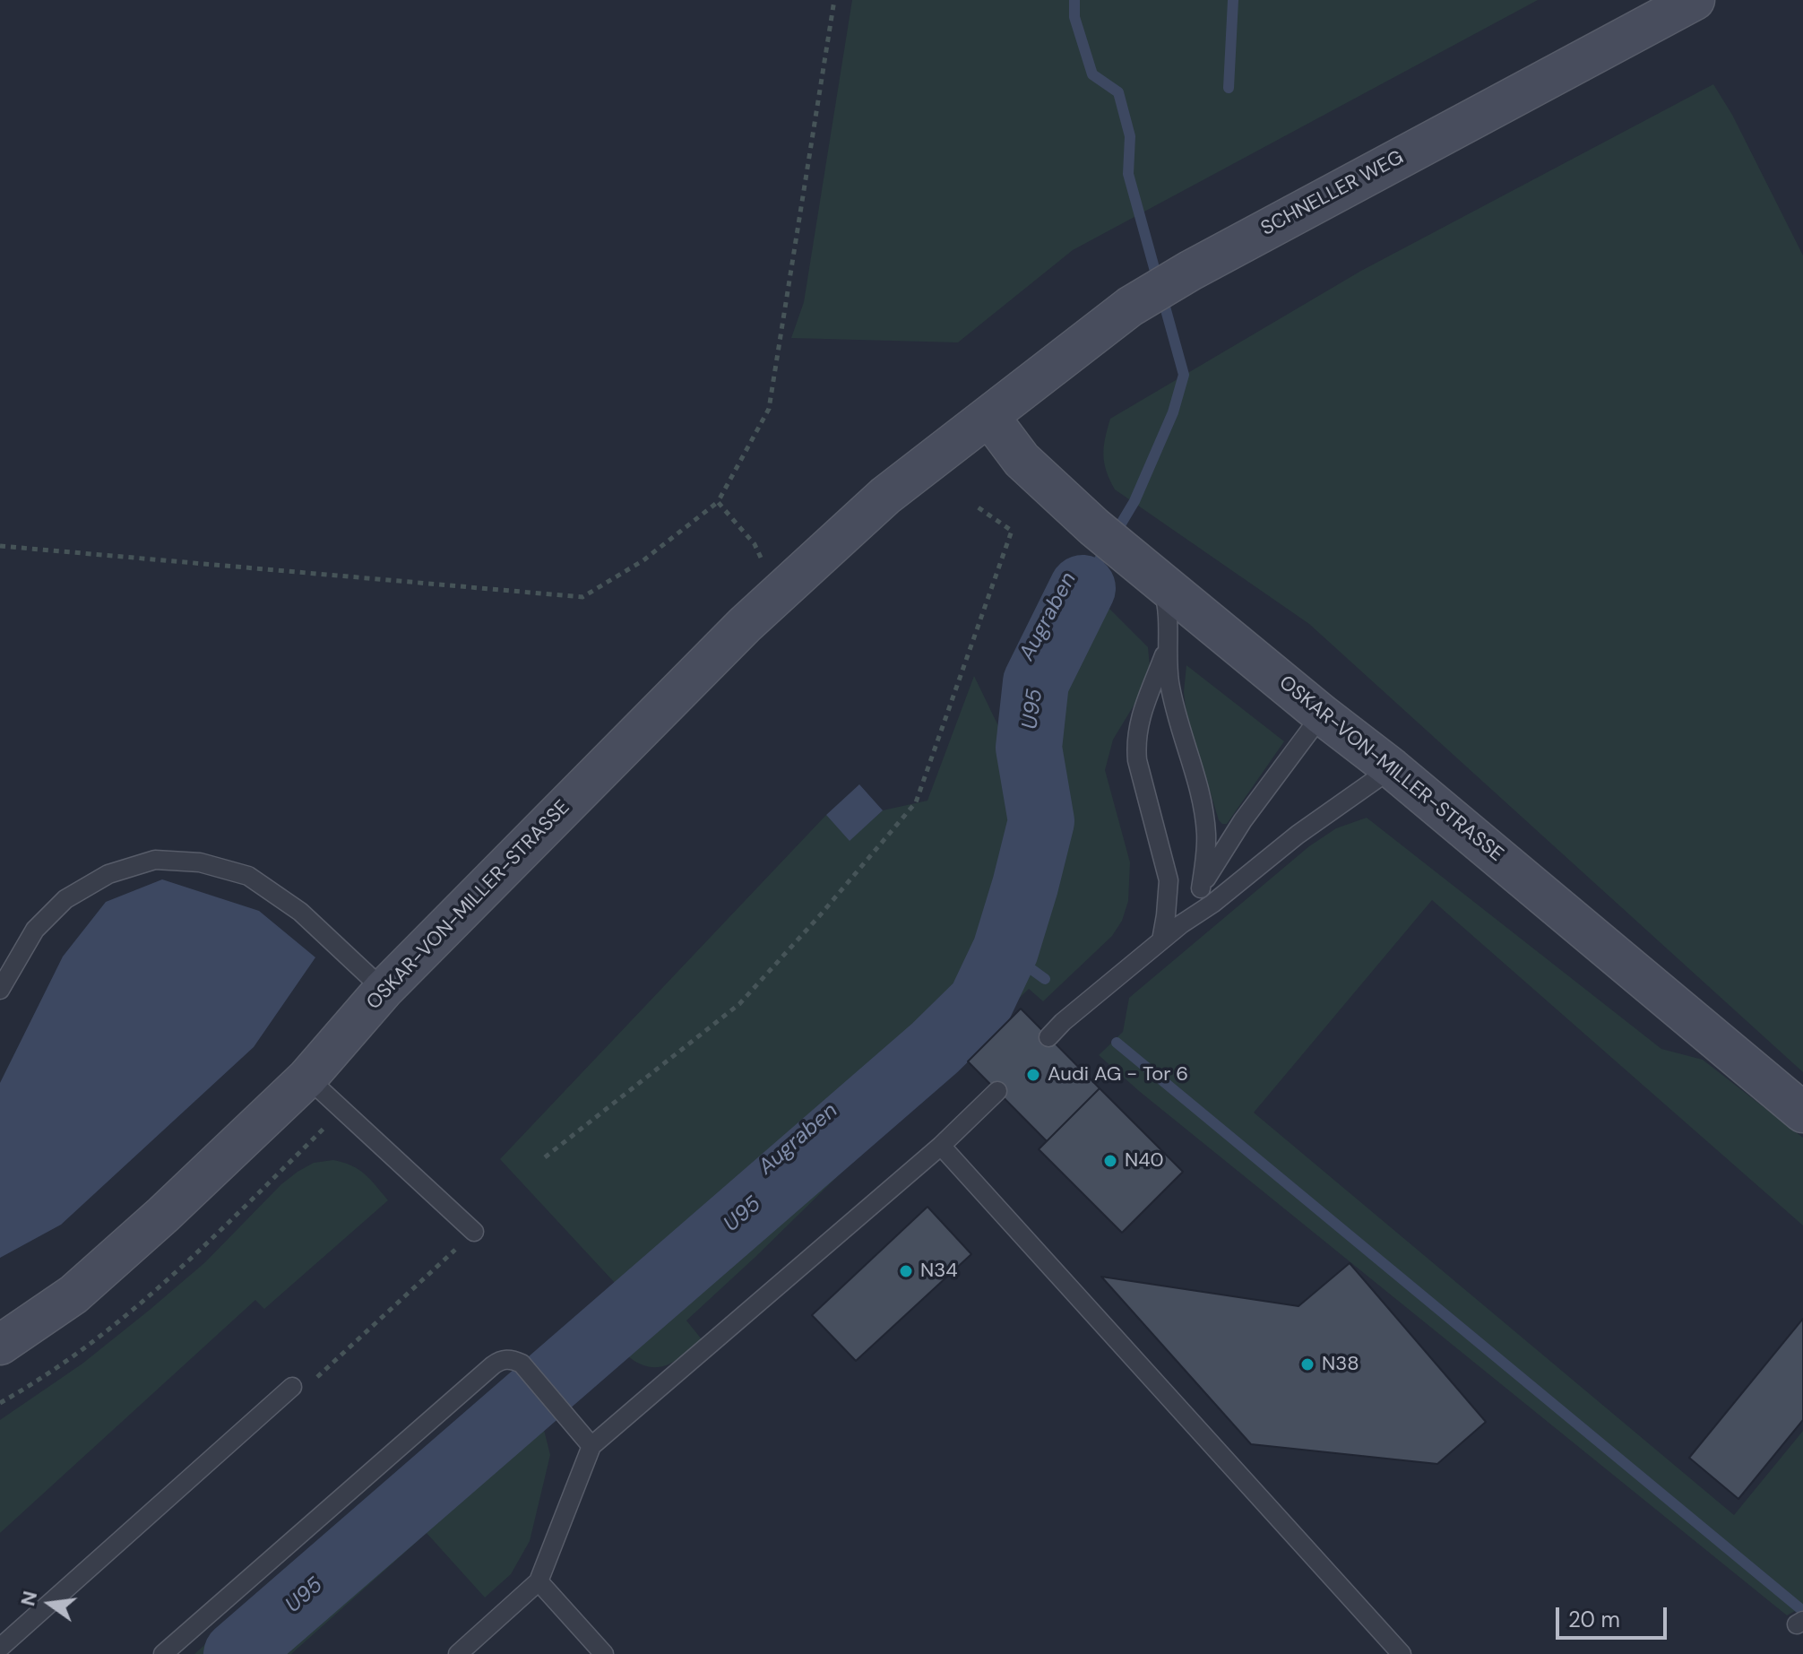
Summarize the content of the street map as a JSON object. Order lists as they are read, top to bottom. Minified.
{"streets":{"main road":["SCHNELLER WEG","OSKAR-VON-MILLER-STRASSE"]},"crossings":[["SCHNELLER WEG","OSKAR-VON-MILLER-STRASSE"]],"water":["Augraben","U95"],"places":["Audi AG - Tor 6","N40","N34","N38"],"scale_bar":"20 m","north":"left"}
